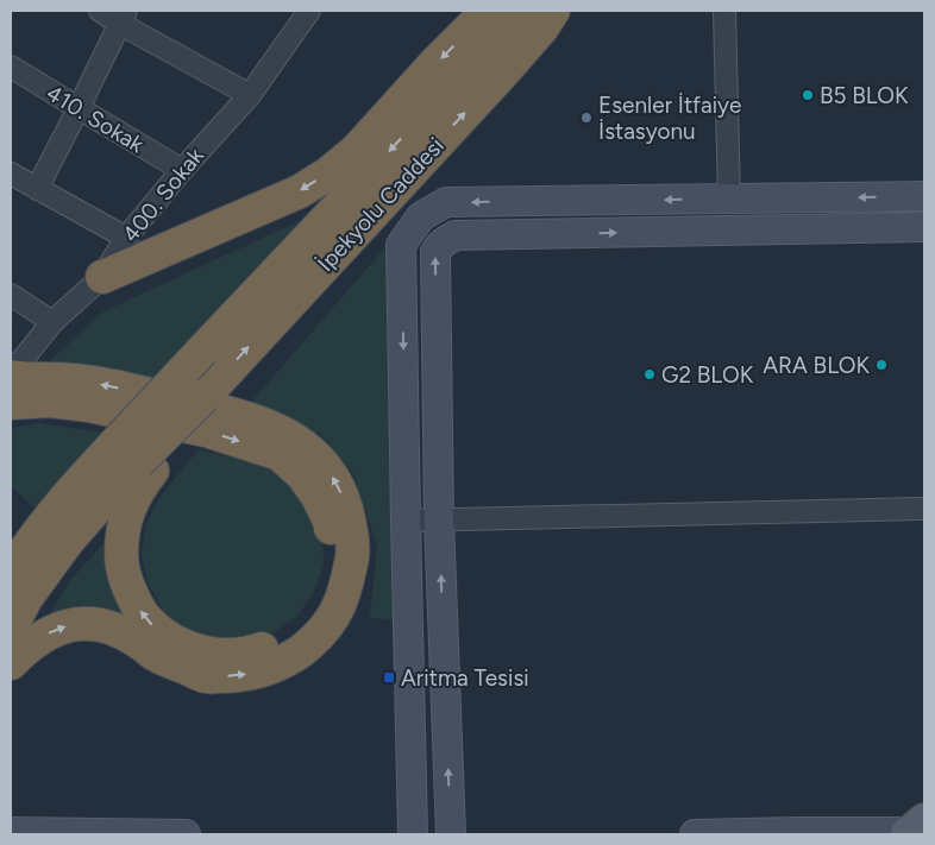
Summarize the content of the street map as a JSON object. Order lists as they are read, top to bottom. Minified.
{"streets":{"highway":["İpekyolu Caddesi"],"street":["410. Sokak","400. Sokak"]},"crossings":[["410. Sokak","400. Sokak"]],"places":{"other":["B5 BLOK","Esenler İtfaiye İstasyonu","ARA BLOK","G2 BLOK"],"transit":["Aritma Tesisi"]}}
